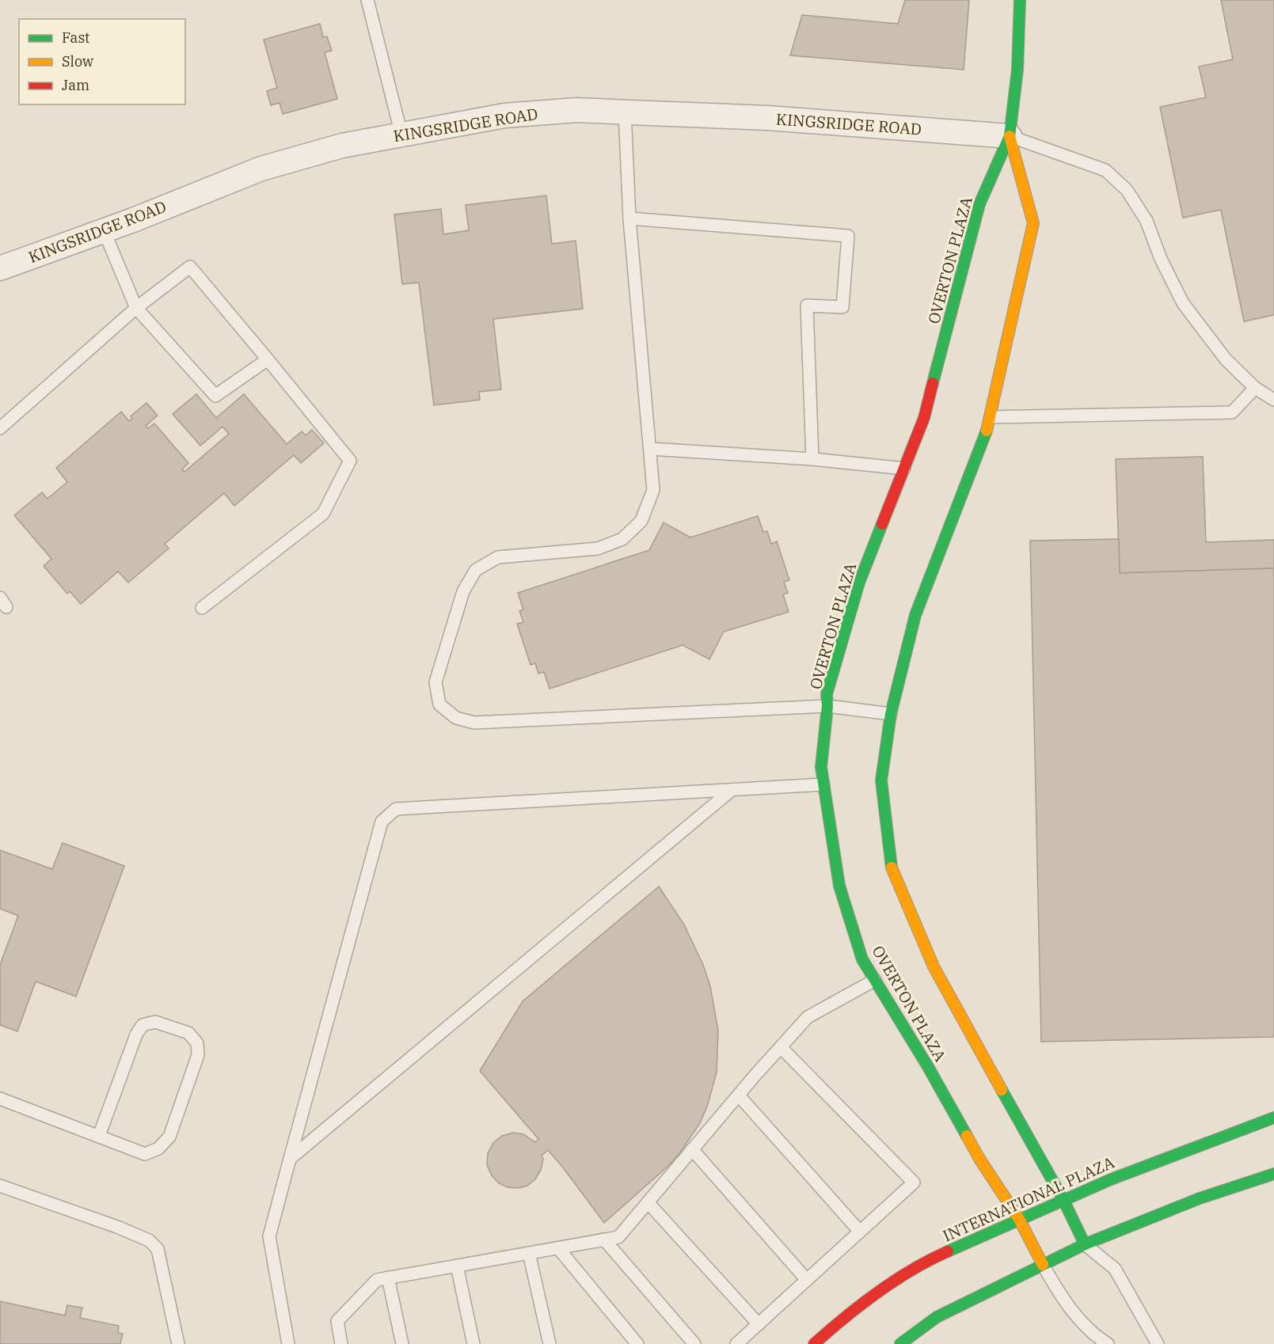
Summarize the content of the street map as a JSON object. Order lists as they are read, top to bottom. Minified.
{"streets":{"street":["KINGSRIDGE ROAD","OVERTON PLAZA","INTERNATIONAL PLAZA"]},"crossings":[["KINGSRIDGE ROAD","OVERTON PLAZA"],["OVERTON PLAZA","INTERNATIONAL PLAZA"]],"legend":["Fast","Slow","Jam"]}
